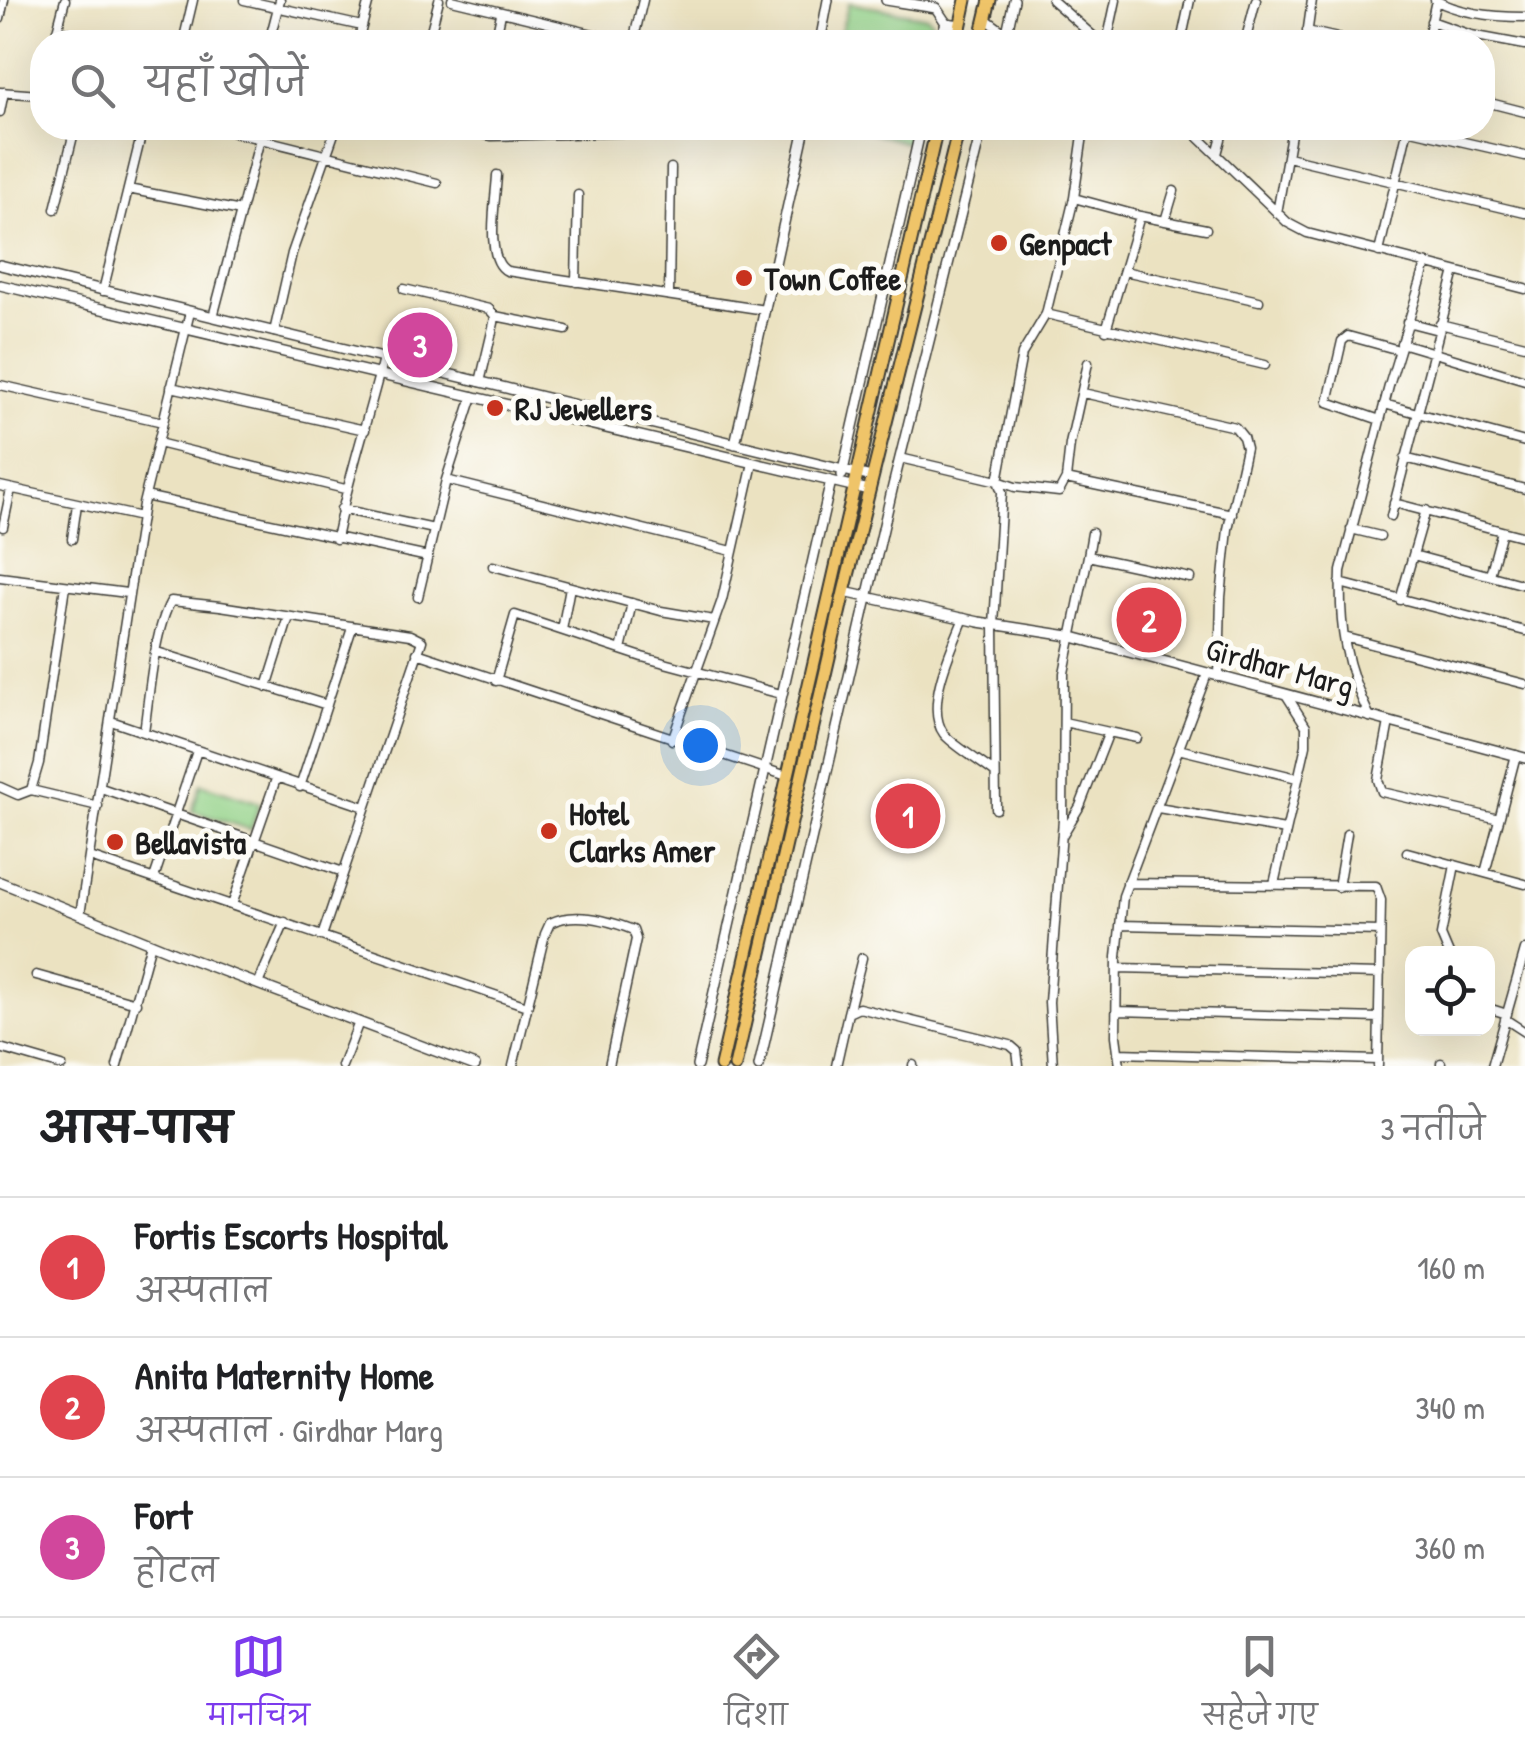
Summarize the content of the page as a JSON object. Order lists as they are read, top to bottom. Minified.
{"streets":{"street":["Girdhar Marg"]},"places":["Genpact","Town Coffee","RJ Jewellers","Hotel Clarks Amer","Bellavista"],"page":{"search":"यहाँ खोजें","pins":["3","2","1"],"heading":["आस-पास","3 नतीजे"],"list":[{"mark":"1","name":"Fortis Escorts Hospital","note":"अस्पताल","value":"160 m"},{"mark":"2","name":"Anita Maternity Home","note":"अस्पताल · Girdhar Marg","value":"340 m"},{"mark":"3","name":"Fort","note":"होटल","value":"360 m"}],"nav":["मानचित्र","दिशा","सहेजे गए"]}}
